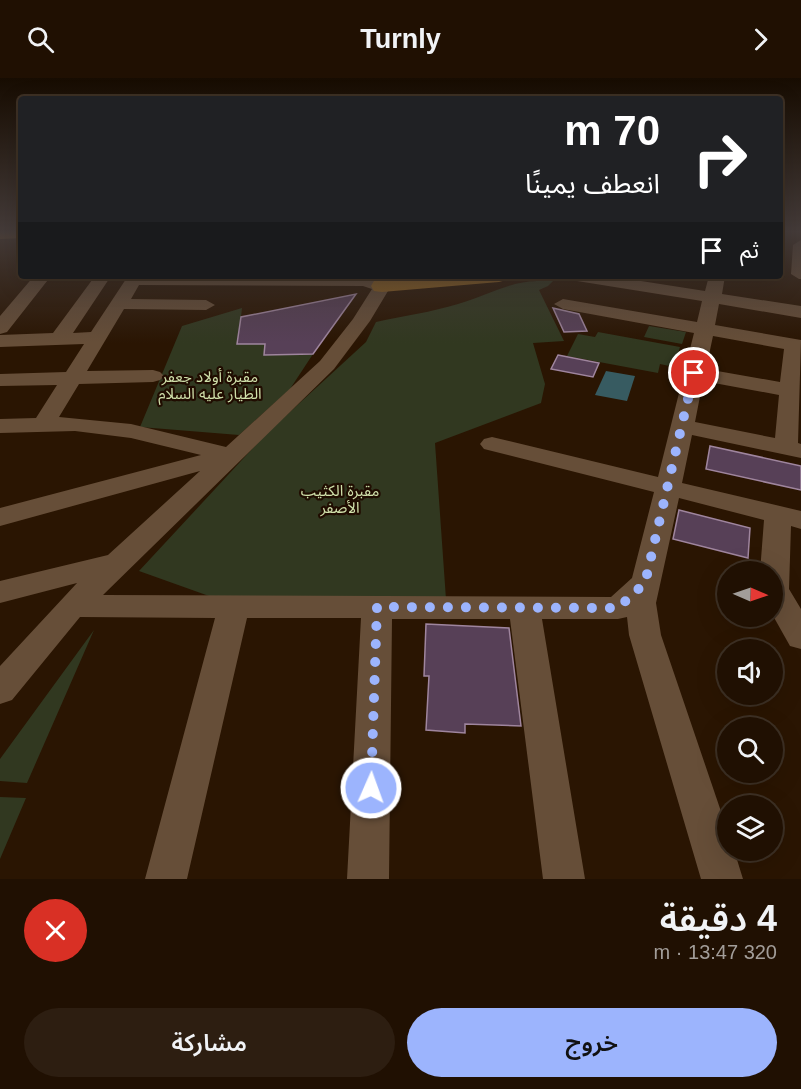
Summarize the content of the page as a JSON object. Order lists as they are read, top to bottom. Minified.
{"parks":["مقبرة أولاد جعفر الطيار عليه السلام","مقبرة الكثيب الأصفر"],"north":"right","page":{"header":"Turnly","turn":["70 m","انعطف يمينًا"],"then":"ثم","heading":["4 دقيقة","320 m · 13:47"],"buttons":["خروج","مشاركة"]}}
